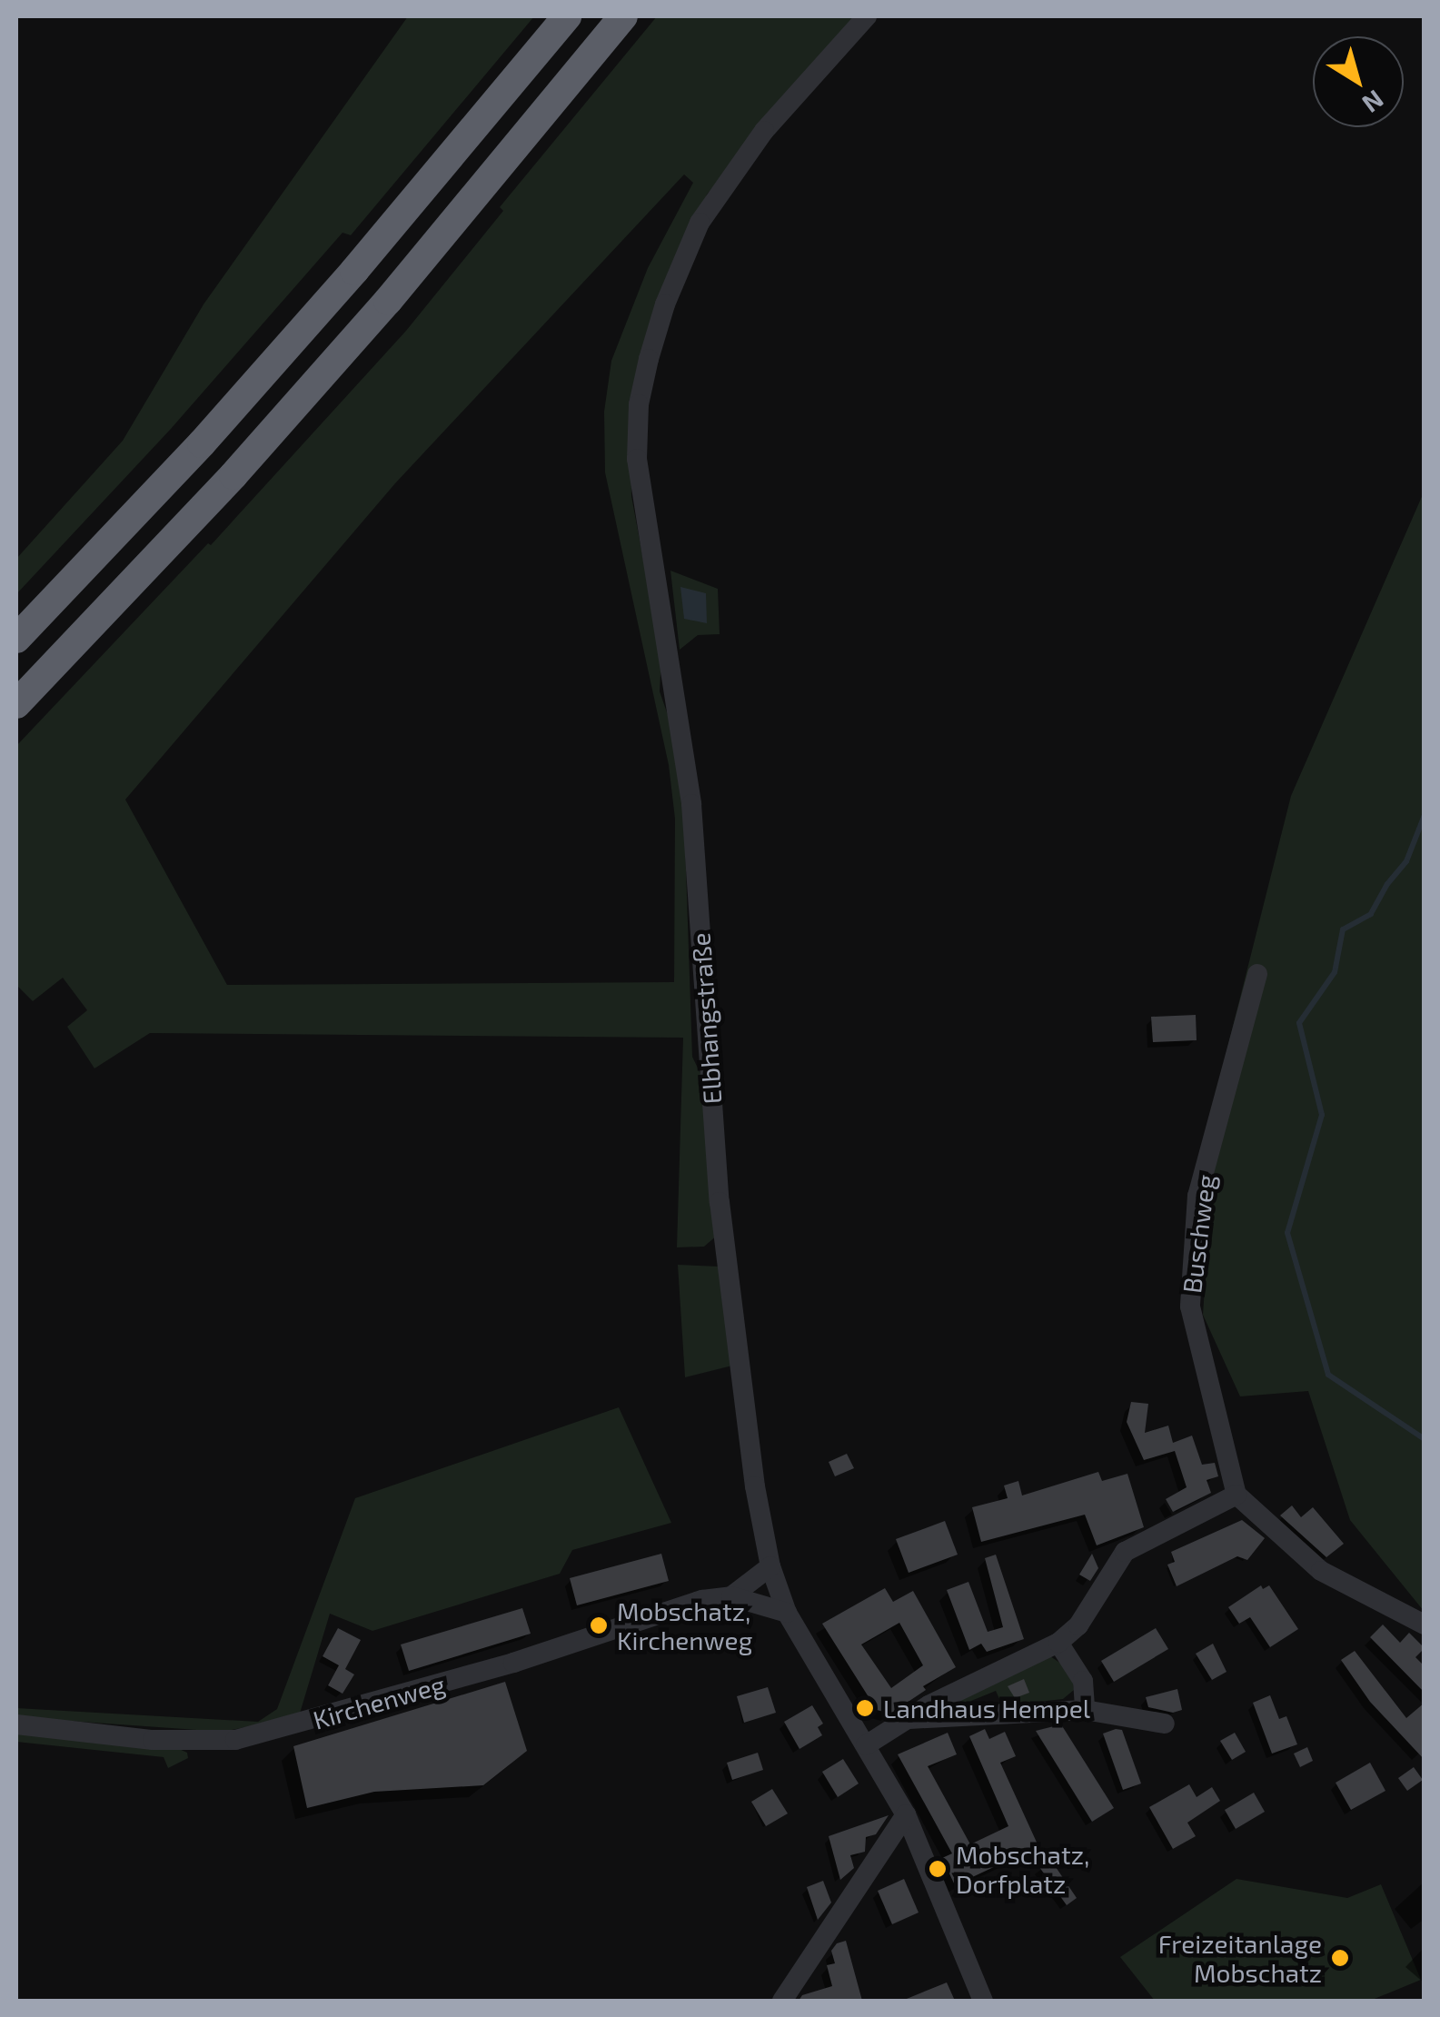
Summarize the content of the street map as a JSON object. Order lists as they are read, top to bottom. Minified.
{"streets":{"street":["Elbhangstraße","Buschweg","Kirchenweg"]},"crossings":[["Elbhangstraße","Kirchenweg"]],"places":["Mobschatz, Kirchenweg","Landhaus Hempel","Mobschatz, Dorfplatz","Freizeitanlage Mobschatz"],"north":"bottom right"}
